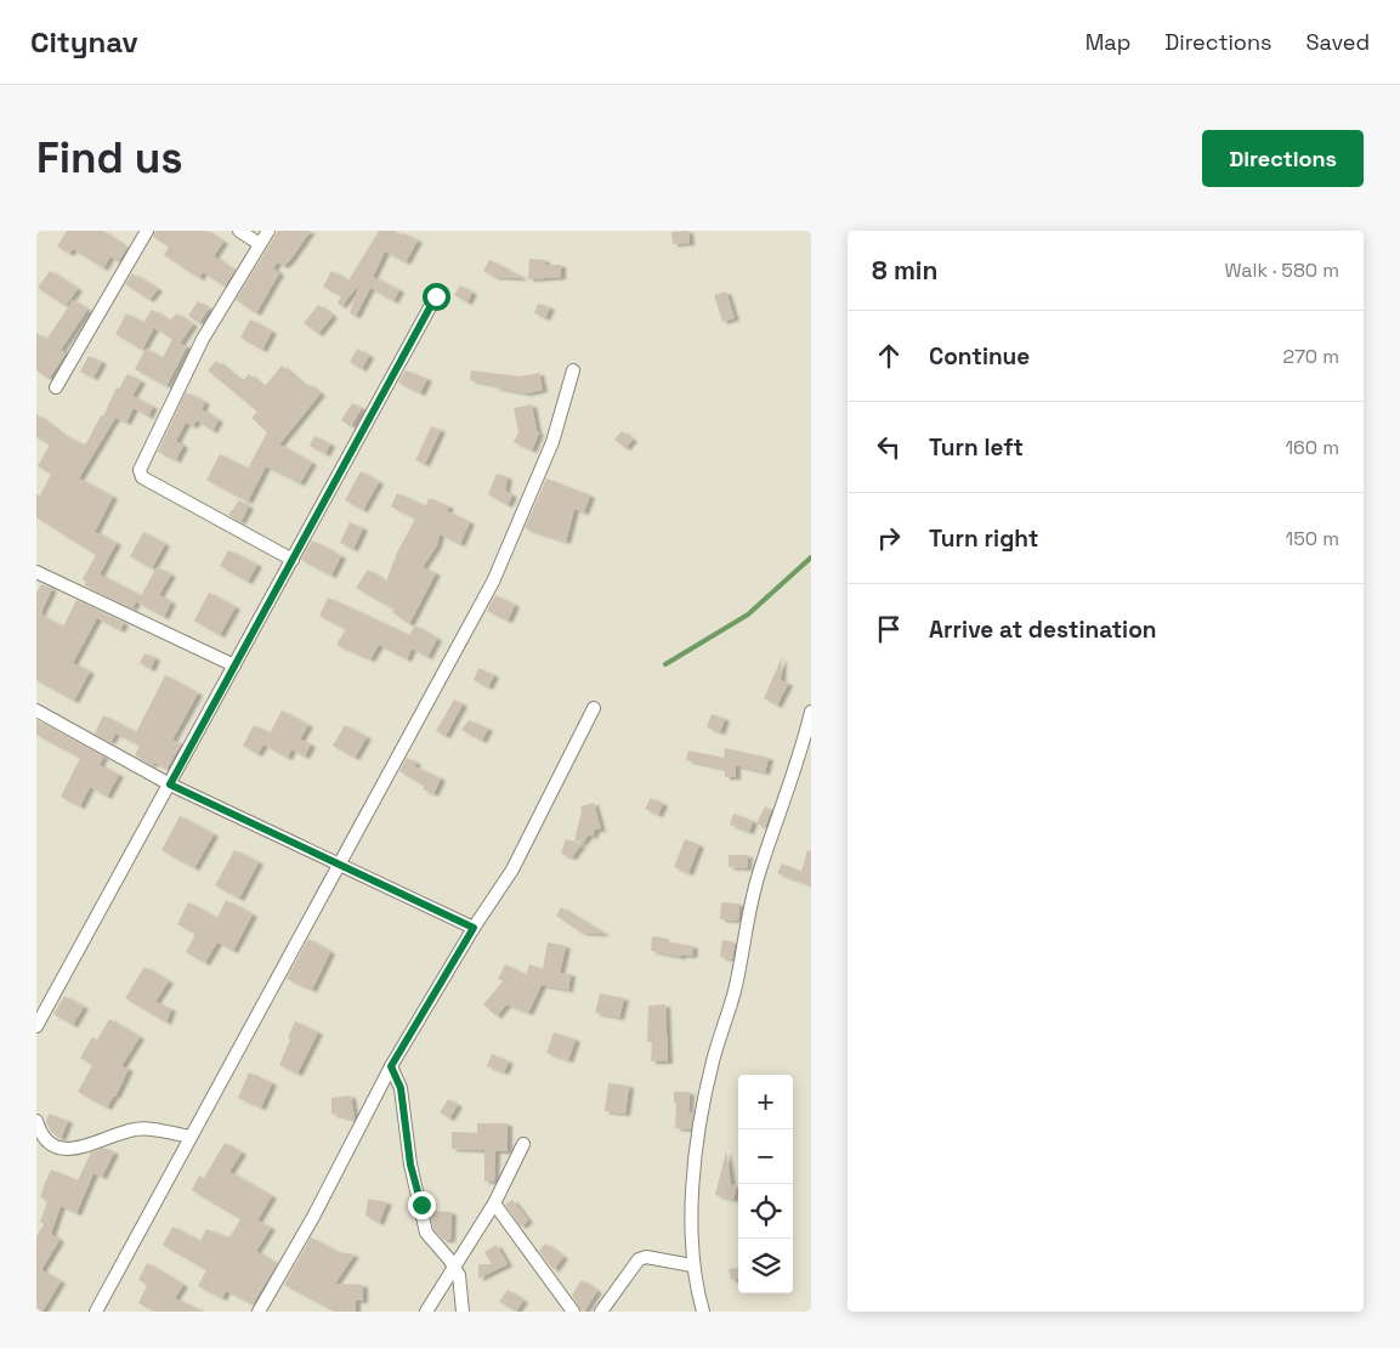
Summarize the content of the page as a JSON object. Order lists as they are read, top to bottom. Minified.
{"page":{"header":"Citynav","nav":["Map","Directions","Saved"],"buttons":"Directions","title":"Find us","heading":["8 min","Walk · 580 m"],"list":[["Continue","270 m"],["Turn left","160 m"],["Turn right","150 m"],"Arrive at destination"],"map_buttons":["+","−"]}}
